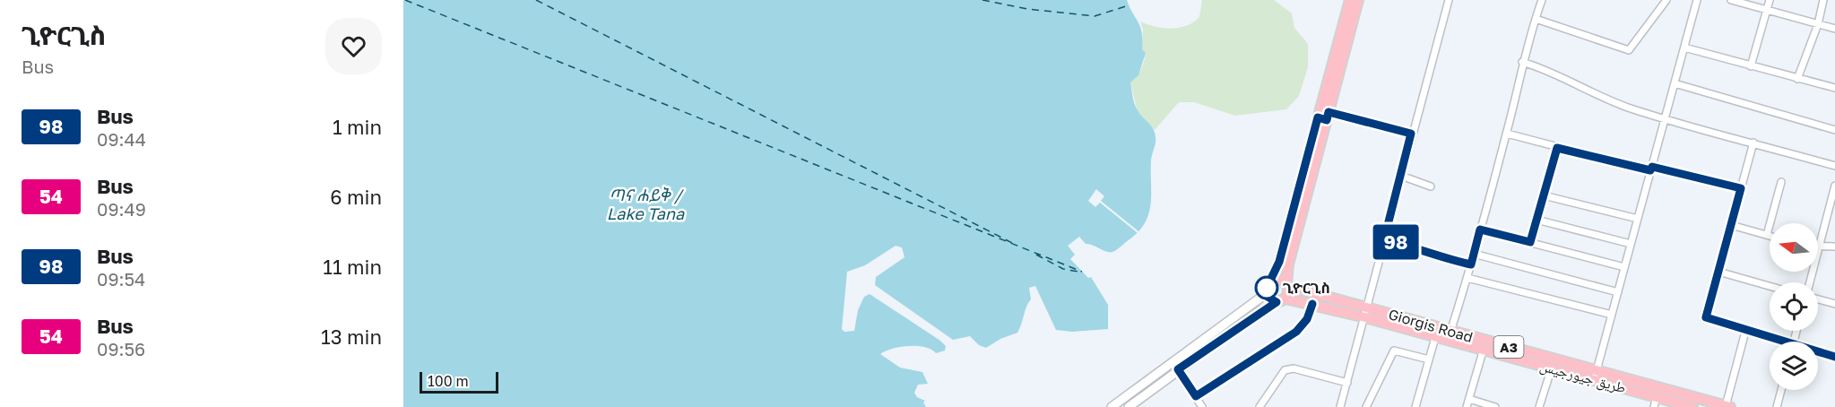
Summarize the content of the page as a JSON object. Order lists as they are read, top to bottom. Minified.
{"streets":{"highway":["Giorgis Road","A3","طريق جيورجيس"]},"crossings":[["Giorgis Road","A3"],["Giorgis Road","طريق جيورجيس"],["A3","طريق جيورجيس"]],"water":["ጣና ሐይቅ / Lake Tana"],"places":["ጊዮርጊስ"],"lines":["bus line 98"],"scale_bar":"100 m","north":"left","page":{"heading":["ጊዮርጊስ","Bus"],"on_map":"98","list":[{"mark":"98","name":"Bus","note":"09:44","value":"1 min"},{"mark":"54","name":"Bus","note":"09:49","value":"6 min"},{"mark":"98","name":"Bus","note":"09:54","value":"11 min"},{"mark":"54","name":"Bus","note":"09:56","value":"13 min"}],"scale":"100 m"}}
